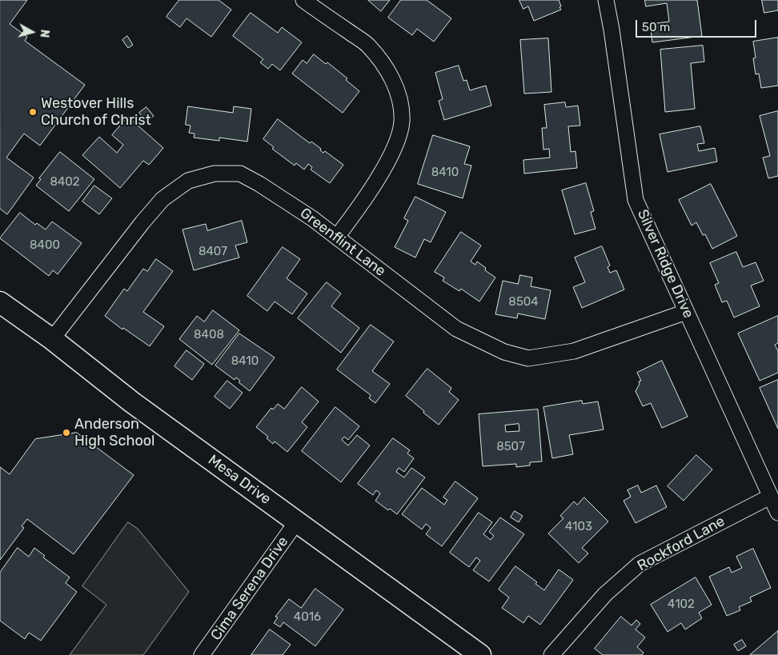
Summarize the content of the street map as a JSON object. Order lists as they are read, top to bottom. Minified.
{"streets":{"street":["Greenflint Lane","Silver Ridge Drive","Mesa Drive","Rockford Lane","Cima Serena Drive"]},"crossings":[["Greenflint Lane","Silver Ridge Drive"],["Greenflint Lane","Mesa Drive"],["Silver Ridge Drive","Rockford Lane"],["Mesa Drive","Cima Serena Drive"]],"places":["Westover Hills Church of Christ","Anderson High School"],"house_numbers":["8410","8402","8400","8407","8504","8408","8410","8507","4103","4102","4016"],"scale_bar":"50 m","north":"right"}
